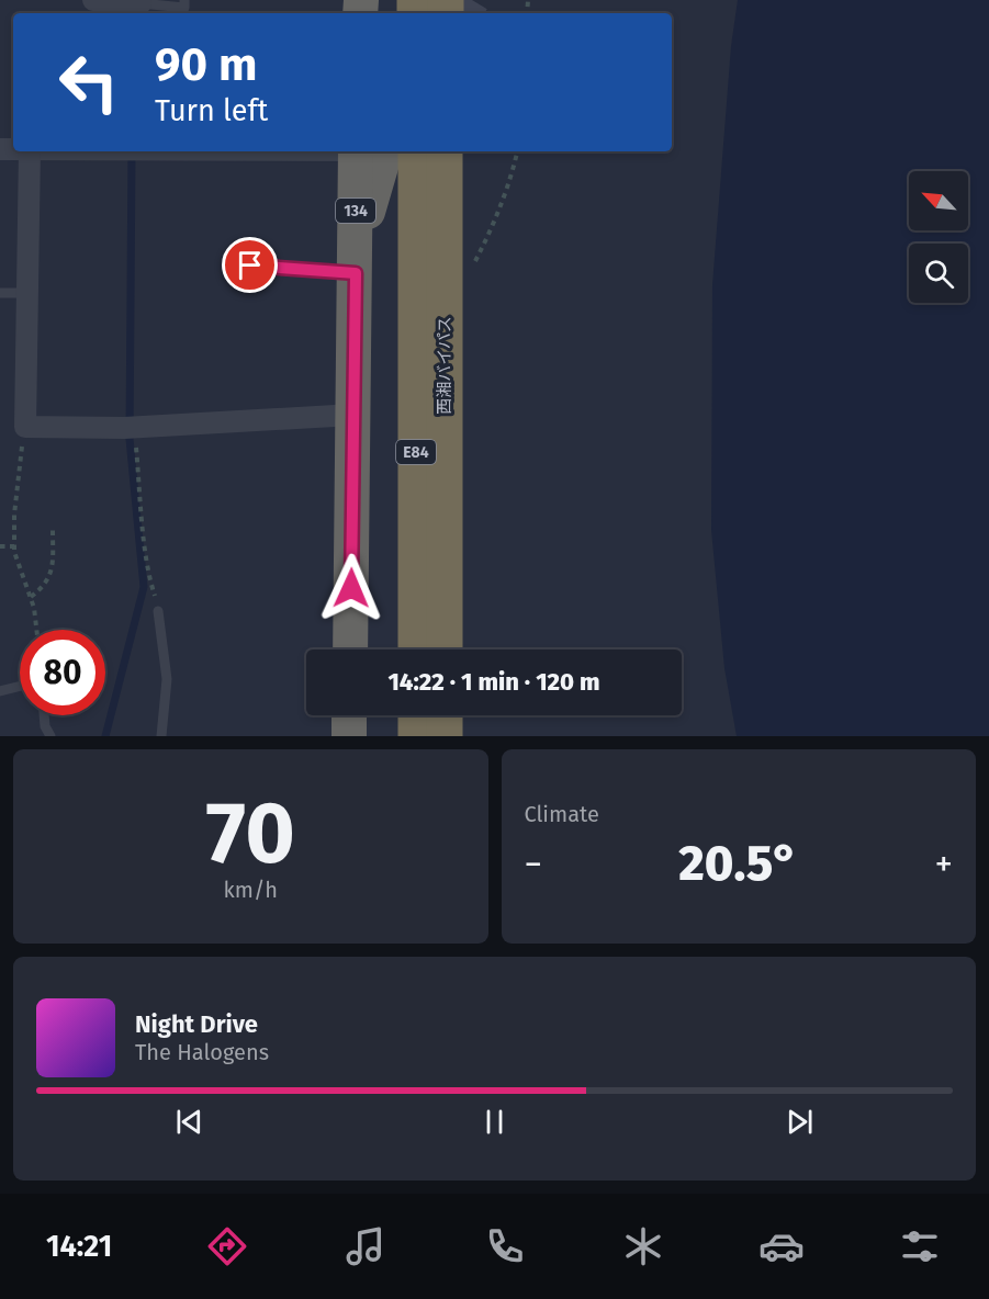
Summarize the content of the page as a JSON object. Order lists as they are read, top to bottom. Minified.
{"streets":{"highway":["134","西湘バイパス","E84"]},"crossings":[["134","西湘バイパス"]],"north":"top left","page":{"turn":["90 m","Turn left"],"limit":"80","trip":"14:22 · 1 min · 120 m","tile":[["70","km/h"],"Climate"],"heat":["−","20.5°","+"],"song":["Night Drive","The Halogens"],"tabs":"14:21"}}
